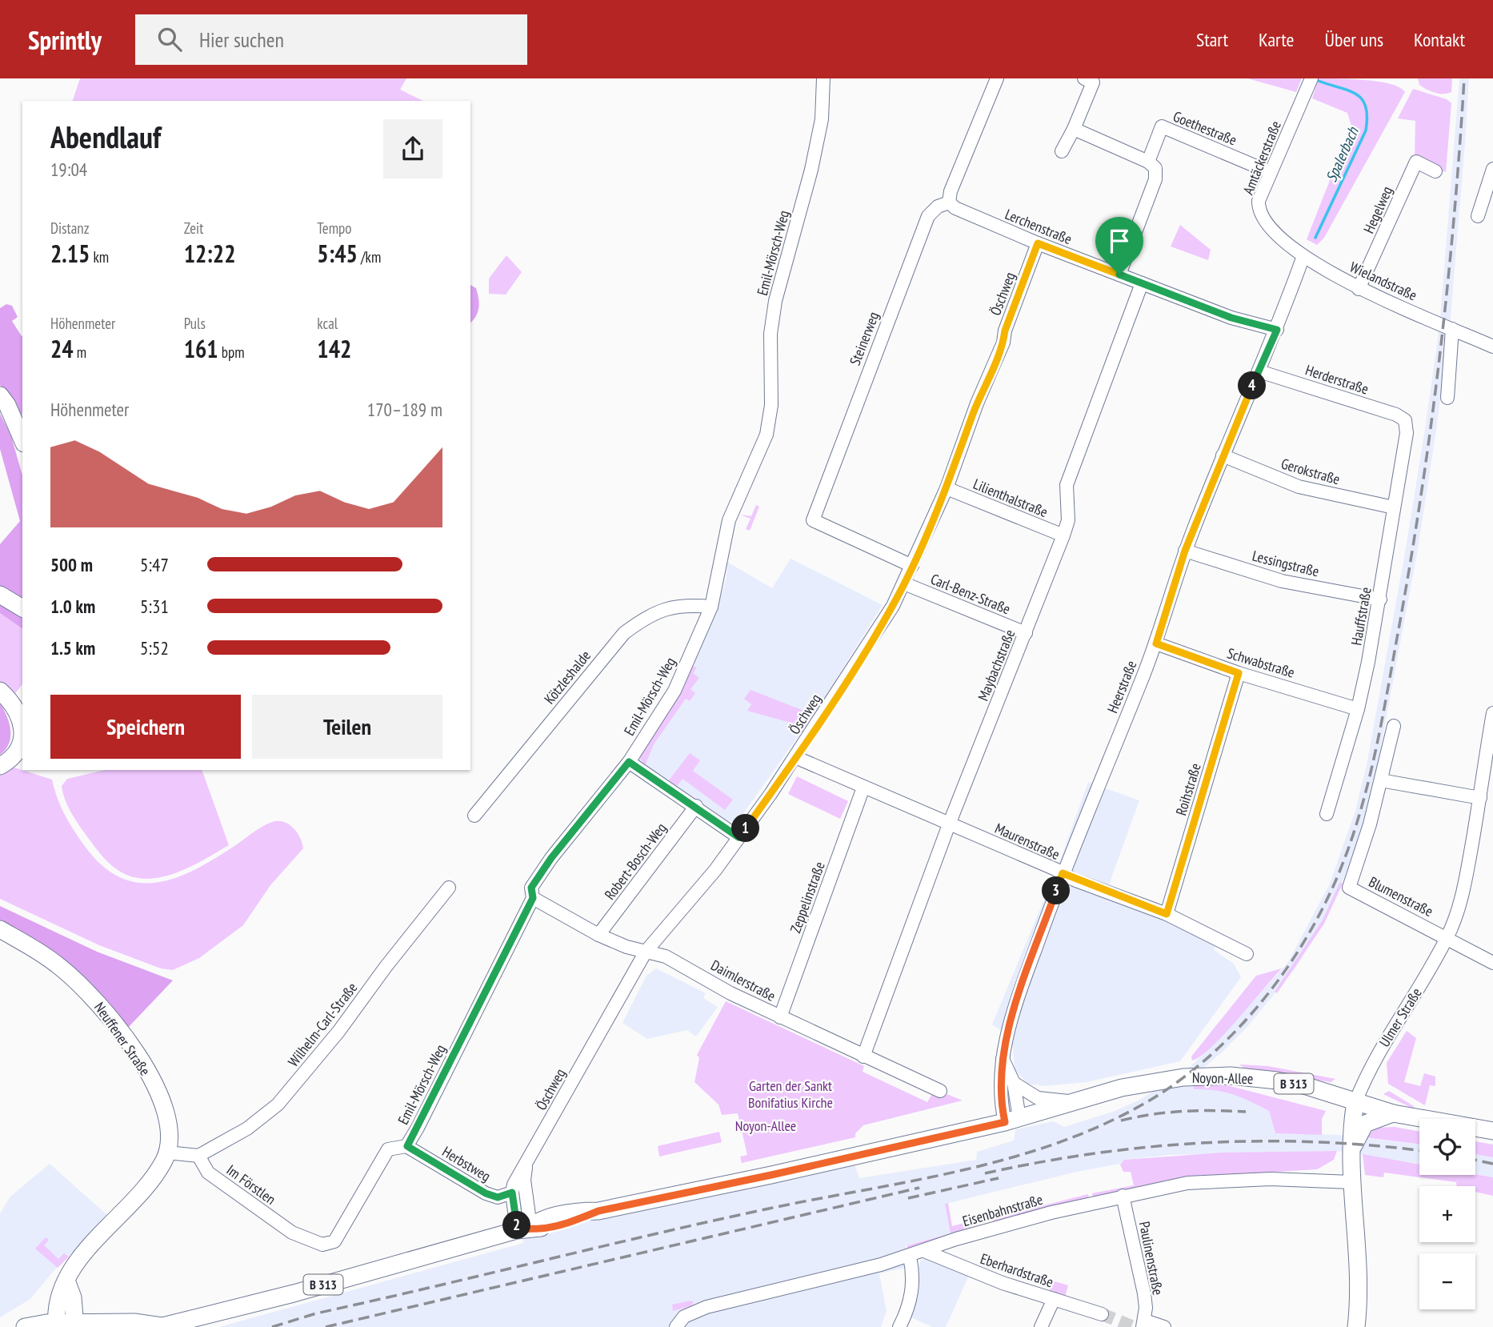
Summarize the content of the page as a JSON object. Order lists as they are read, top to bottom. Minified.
{"streets":{"main road":["Ulmer Straße","Neuffener Straße","Noyon-Allee","B 313"],"street":["Goethestraße","Amtäckerstraße","Hegelweg","Lerchenstraße","Emil-Mörsch-Weg","Wielandstraße","Öschweg","Steinerweg","Herderstraße","Gerokstraße","Lilienthalstraße","Lessingstraße","Carl-Benz-Straße","Hauffstraße","Schwabstraße","Maybachstraße","Kötzleshalde","Heerstraße","Roihstraße","Maurenstraße","Robert-Bosch-Weg","Blumenstraße","Zeppelinstraße","Daimlerstraße","Wilhelm-Carl-Straße","Herbstweg","Im Förstlen","Eisenbahnstraße","Paulinenstraße","Eberhardstraße"]},"crossings":[["Goethestraße","Amtäckerstraße"],["Amtäckerstraße","Wielandstraße"],["Hegelweg","Wielandstraße"],["Lerchenstraße","Öschweg"],["Lerchenstraße","Steinerweg"],["Lerchenstraße","Maybachstraße"],["Lerchenstraße","Heerstraße"],["Emil-Mörsch-Weg","Kötzleshalde"],["Emil-Mörsch-Weg","Daimlerstraße"],["Emil-Mörsch-Weg","Herbstweg"],["Emil-Mörsch-Weg","Im Förstlen"],["Öschweg","Steinerweg"],["Öschweg","Lilienthalstraße"],["Öschweg","Carl-Benz-Straße"],["Öschweg","Maurenstraße"],["Öschweg","Daimlerstraße"],["Öschweg","Noyon-Allee"],["Öschweg","Herbstweg"],["Herderstraße","Hauffstraße"],["Herderstraße","Heerstraße"],["Gerokstraße","Hauffstraße"],["Gerokstraße","Heerstraße"],["Lilienthalstraße","Maybachstraße"],["Lessingstraße","Hauffstraße"],["Lessingstraße","Heerstraße"],["Carl-Benz-Straße","Maybachstraße"],["Hauffstraße","Schwabstraße"],["Schwabstraße","Heerstraße"],["Schwabstraße","Roihstraße"],["Maybachstraße","Maurenstraße"],["Maybachstraße","Daimlerstraße"],["Heerstraße","Maurenstraße"],["Heerstraße","Noyon-Allee"],["Roihstraße","Maurenstraße"],["Maurenstraße","Zeppelinstraße"],["Robert-Bosch-Weg","Daimlerstraße"],["Blumenstraße","Ulmer Straße"],["Zeppelinstraße","Daimlerstraße"],["Ulmer Straße","Noyon-Allee"],["Ulmer Straße","B 313"],["Ulmer Straße","Eisenbahnstraße"],["Wilhelm-Carl-Straße","Im Förstlen"],["Noyon-Allee","B 313"],["Eisenbahnstraße","Paulinenstraße"],["Eisenbahnstraße","Eberhardstraße"]],"water":["Spalerbach"],"parks":["Garten der Sankt Bonifatius Kirche","Noyon-Allee"],"page":{"header":"Sprintly","search":"Hier suchen","nav":["Start","Karte","Über uns","Kontakt"],"heading":["Abendlauf","19:04"],"stats":[["Distanz","2.15 km"],["Zeit","12:22"],["Tempo","5:45 /km"],["Höhenmeter","24 m"],["Puls","161 bpm"],["kcal","142"]],"pins":["4","1","3","2"],"chart":["Höhenmeter","170–189 m"],"list":[{"name":"500 m","note":"5:47"},{"name":"1.0 km","note":"5:31"},{"name":"1.5 km","note":"5:52"}],"buttons":["Speichern","Teilen"],"map_buttons":["+","−"]}}
